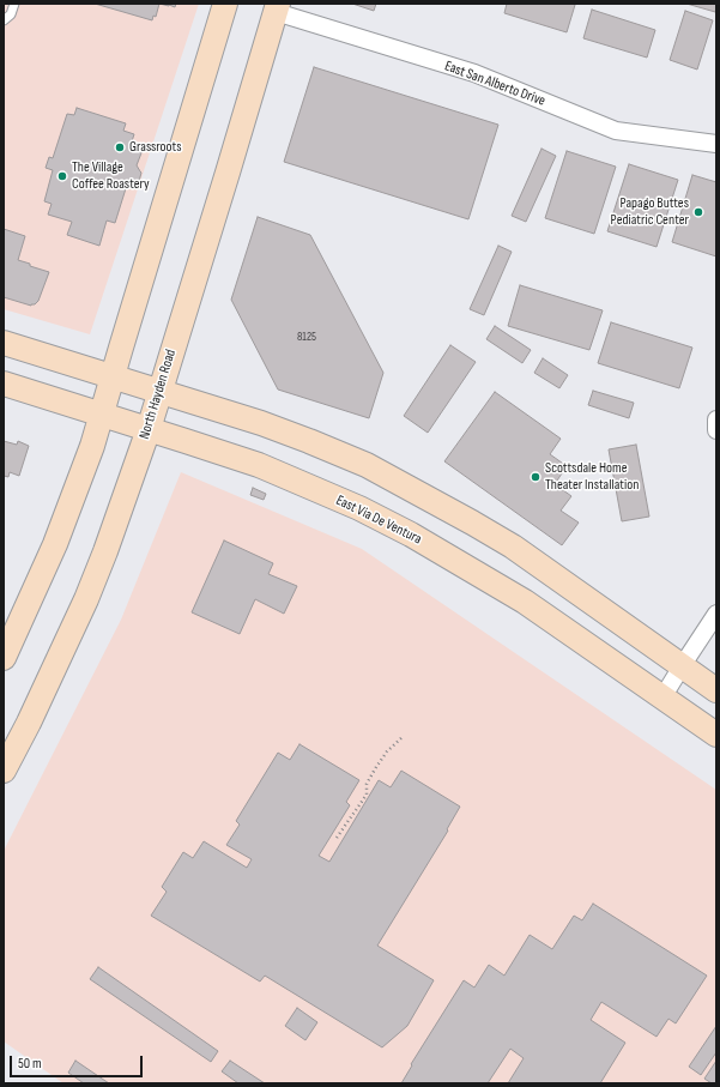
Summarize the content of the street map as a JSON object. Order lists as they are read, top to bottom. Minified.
{"streets":{"main road":["North Hayden Road","East Via De Ventura"],"street":["East San Alberto Drive"]},"crossings":[["East San Alberto Drive","North Hayden Road"],["North Hayden Road","East Via De Ventura"]],"places":["Grassroots","The Village Coffee Roastery","Papago Buttes Pediatric Center","Scottsdale Home Theater Installation"],"house_numbers":["8125"],"scale_bar":"50 m"}
